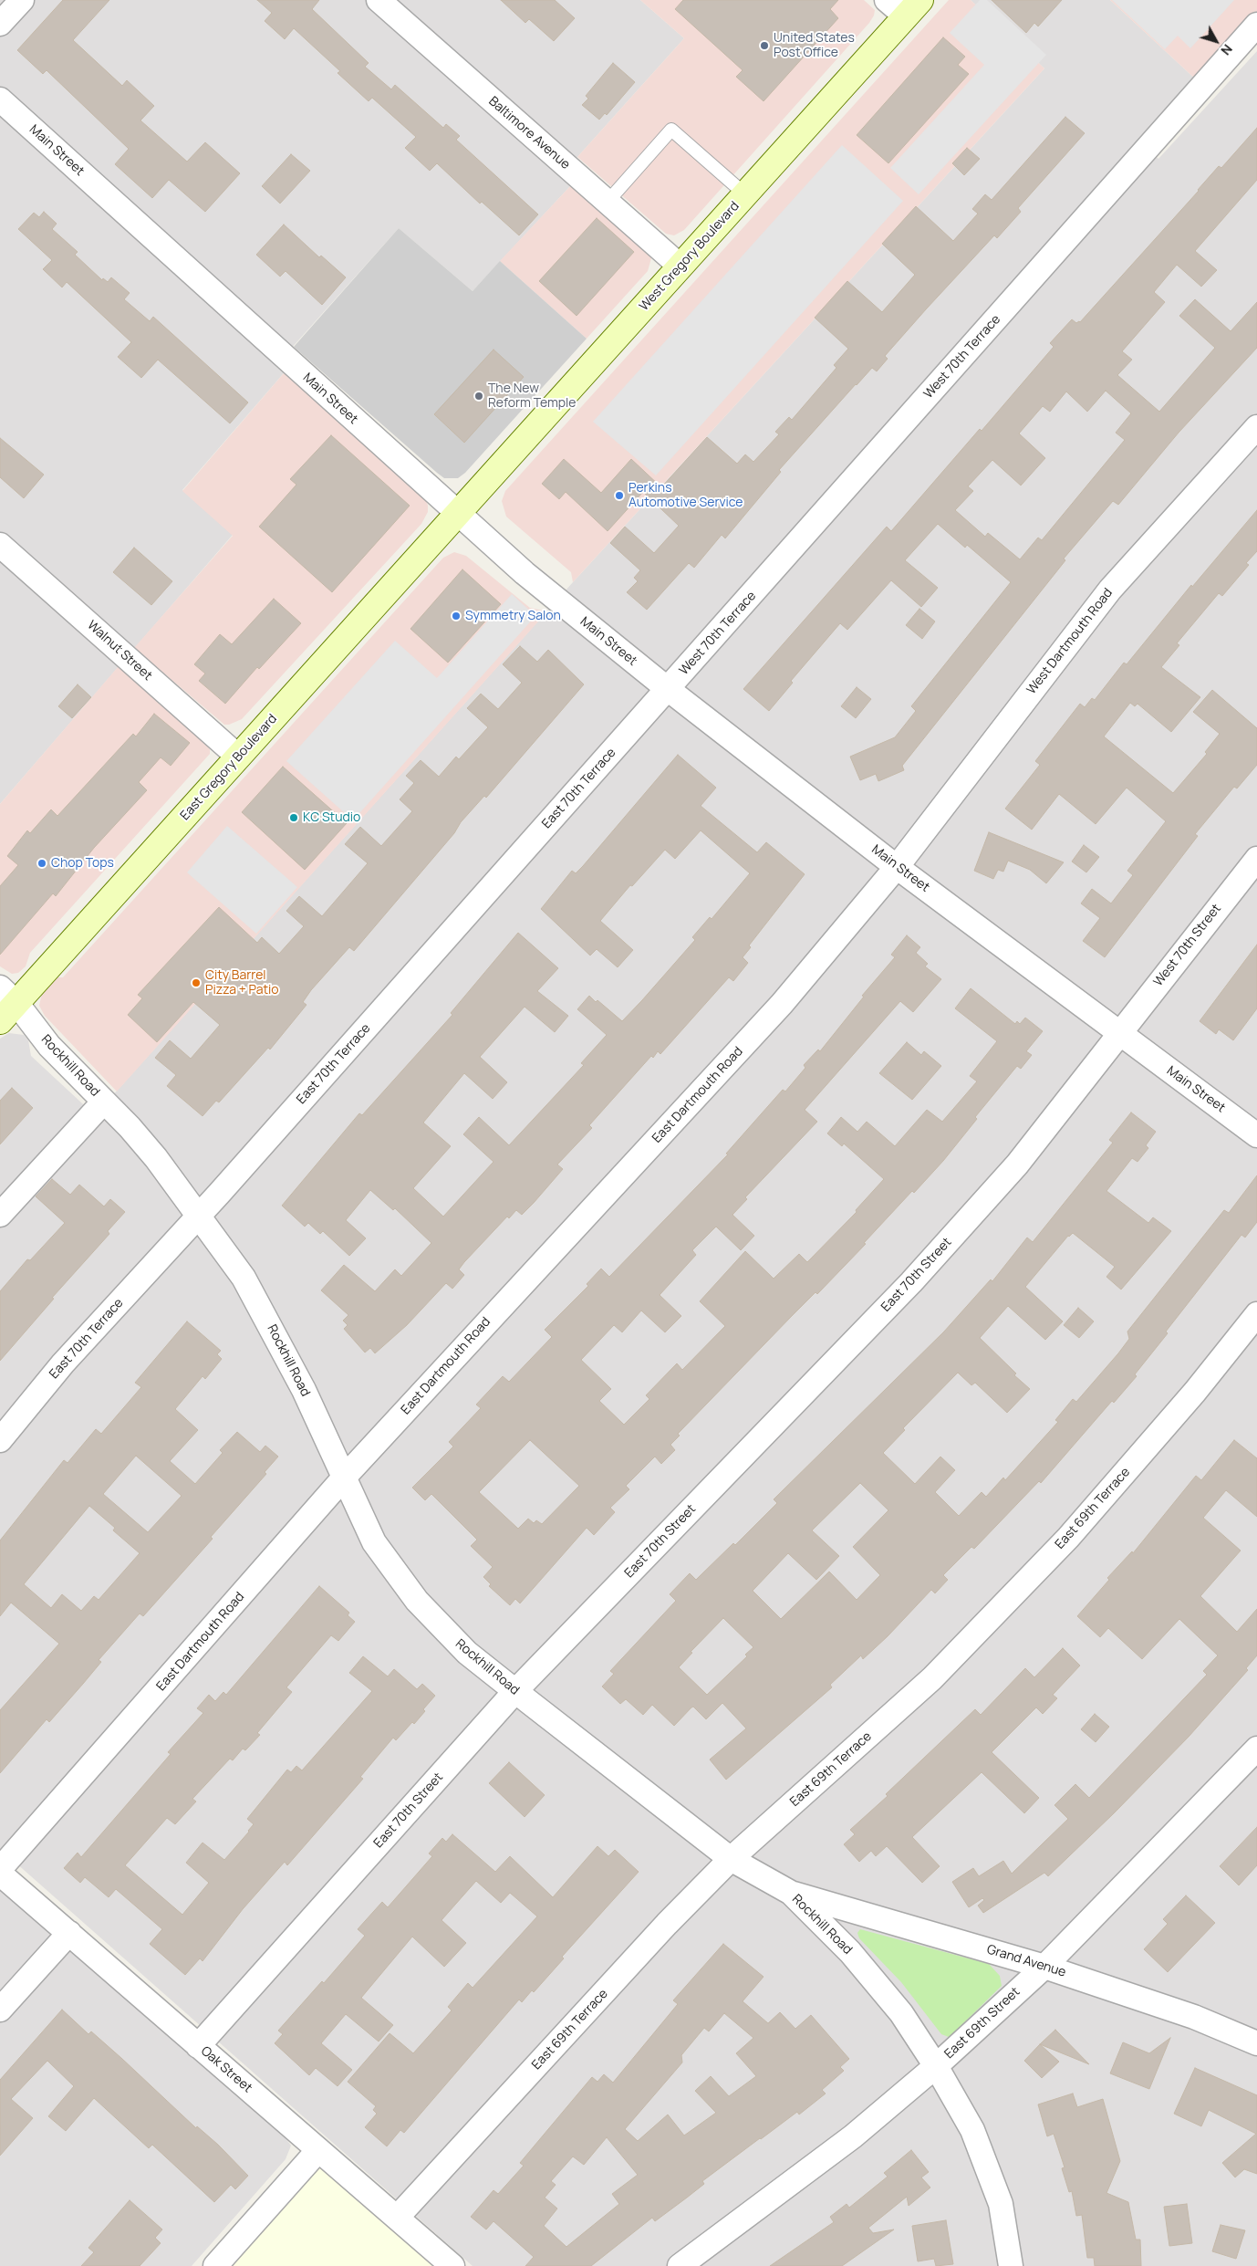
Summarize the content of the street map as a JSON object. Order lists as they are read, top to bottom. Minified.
{"streets":{"main road":["West Gregory Boulevard","East Gregory Boulevard"],"street":["Baltimore Avenue","Main Street","West 70th Terrace","West Dartmouth Road","Walnut Street","East 70th Terrace","West 70th Street","Rockhill Road","East Dartmouth Road","East 70th Street","East 69th Terrace","Grand Avenue","East 69th Street","Oak Street"]},"crossings":[["Baltimore Avenue","West Gregory Boulevard"],["Main Street","West Gregory Boulevard"],["Main Street","West 70th Terrace"],["Main Street","West Dartmouth Road"],["Main Street","East Gregory Boulevard"],["Main Street","East 70th Terrace"],["Main Street","West 70th Street"],["Main Street","East Dartmouth Road"],["Main Street","East 70th Street"],["West Gregory Boulevard","East Gregory Boulevard"],["West 70th Terrace","East 70th Terrace"],["West Dartmouth Road","East Dartmouth Road"],["Walnut Street","East Gregory Boulevard"],["East Gregory Boulevard","Rockhill Road"],["East 70th Terrace","Rockhill Road"],["West 70th Street","East 70th Street"],["Rockhill Road","East Dartmouth Road"],["Rockhill Road","East 70th Street"],["Rockhill Road","East 69th Terrace"],["Rockhill Road","Grand Avenue"],["Rockhill Road","East 69th Street"],["East 70th Street","Oak Street"],["East 69th Terrace","Oak Street"],["Grand Avenue","East 69th Street"]],"places":["United States Post Office","The New Reform Temple","Perkins Automotive Service","Symmetry Salon","KC Studio","Chop Tops","City Barrel Pizza + Patio"],"north":"bottom right"}
